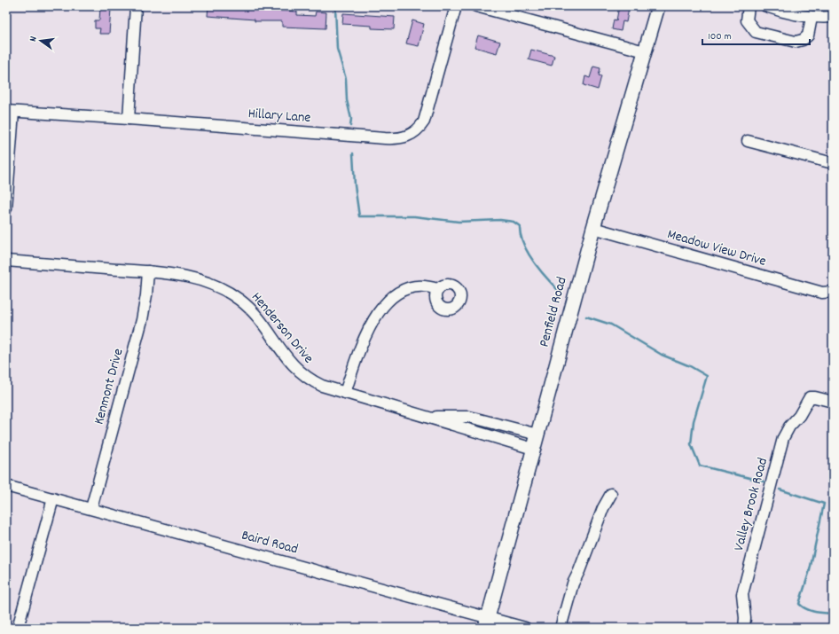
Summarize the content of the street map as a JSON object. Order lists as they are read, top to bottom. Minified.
{"streets":{"main road":["Penfield Road"],"street":["Hillary Lane","Meadow View Drive","Henderson Drive","Kenmont Drive","Valley Brook Road","Baird Road"]},"crossings":[["Meadow View Drive","Penfield Road"],["Penfield Road","Henderson Drive"],["Penfield Road","Baird Road"],["Henderson Drive","Kenmont Drive"],["Kenmont Drive","Baird Road"]],"scale_bar":"100 m","north":"left"}
